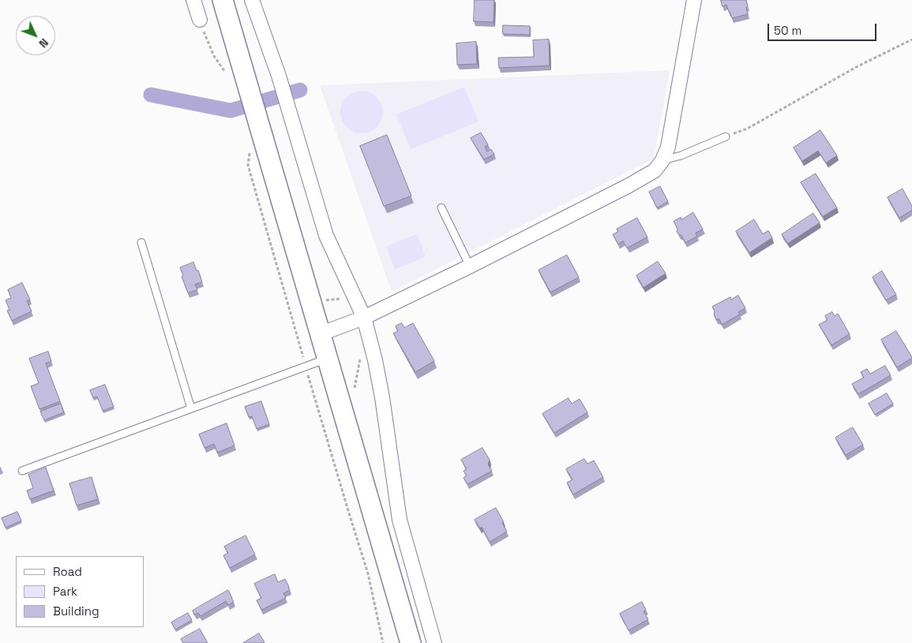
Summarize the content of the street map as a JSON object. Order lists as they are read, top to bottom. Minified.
{"legend":["Road","Park","Building"],"scale_bar":"50 m","north":"bottom right"}
